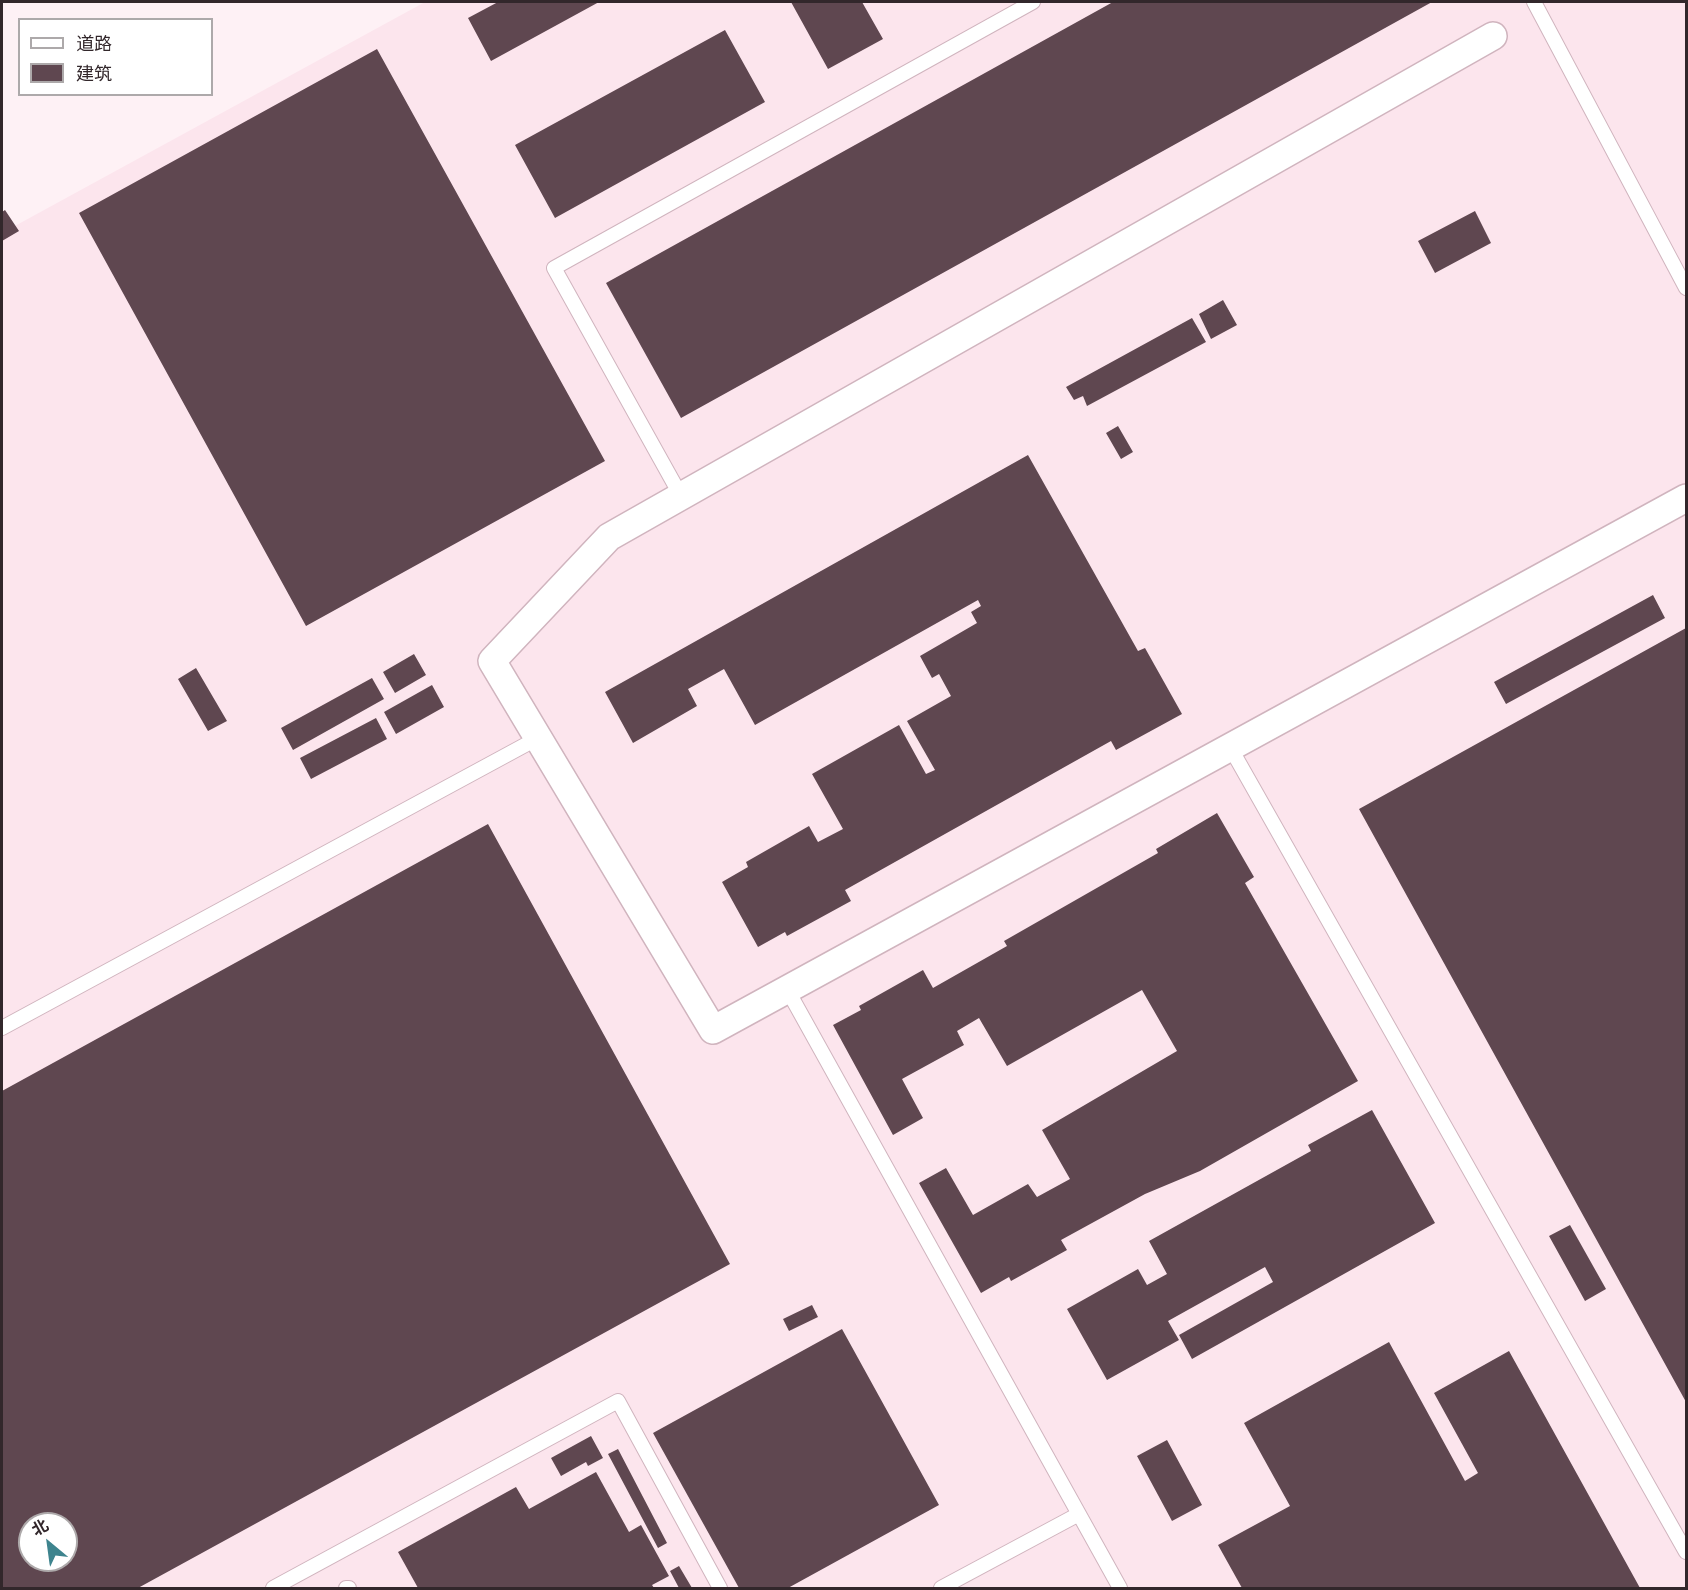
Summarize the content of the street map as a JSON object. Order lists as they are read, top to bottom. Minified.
{"legend":["道路","建筑"],"north":"top left"}
